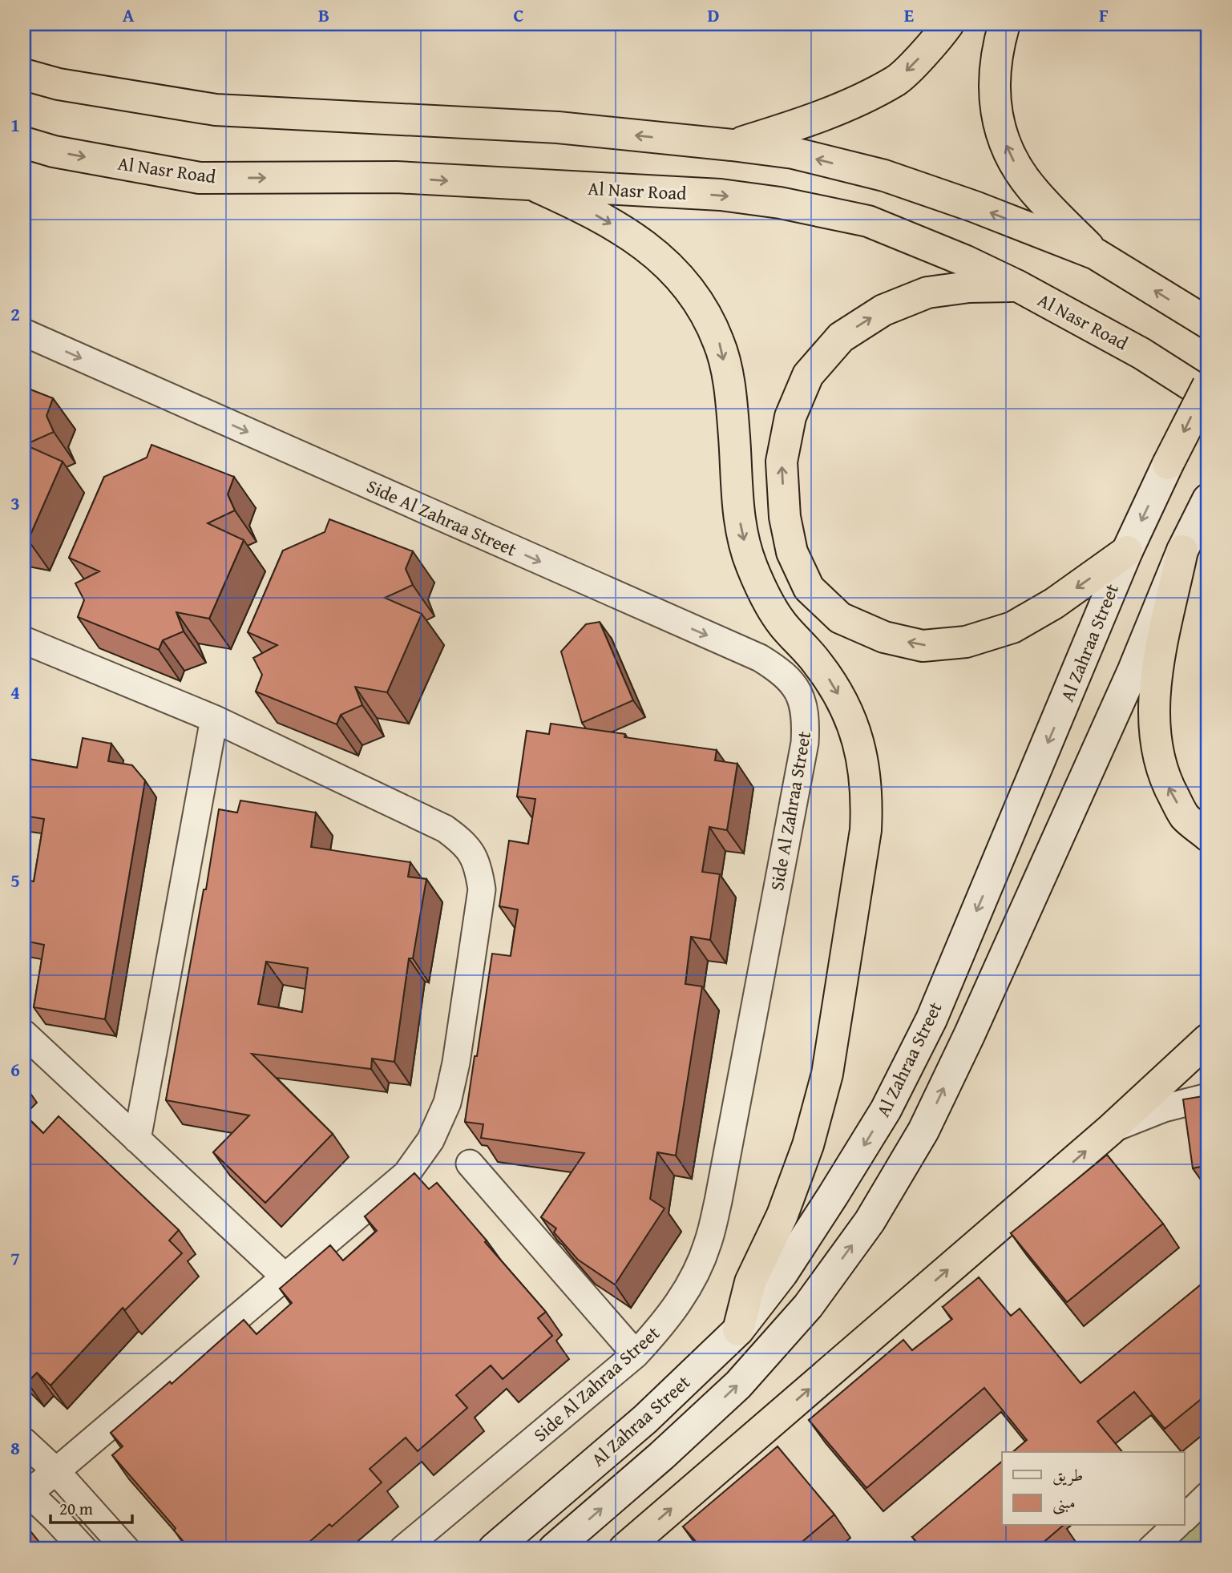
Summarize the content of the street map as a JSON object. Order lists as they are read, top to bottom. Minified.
{"streets":{"main road":["Al Nasr Road","Al Zahraa Street"],"street":["Side Al Zahraa Street"]},"legend":["طريق","مبنى"],"scale_bar":"20 m","grid":{"columns":["A","B","C","D","E","F"],"rows":["1","2","3","4","5","6","7","8"]}}
